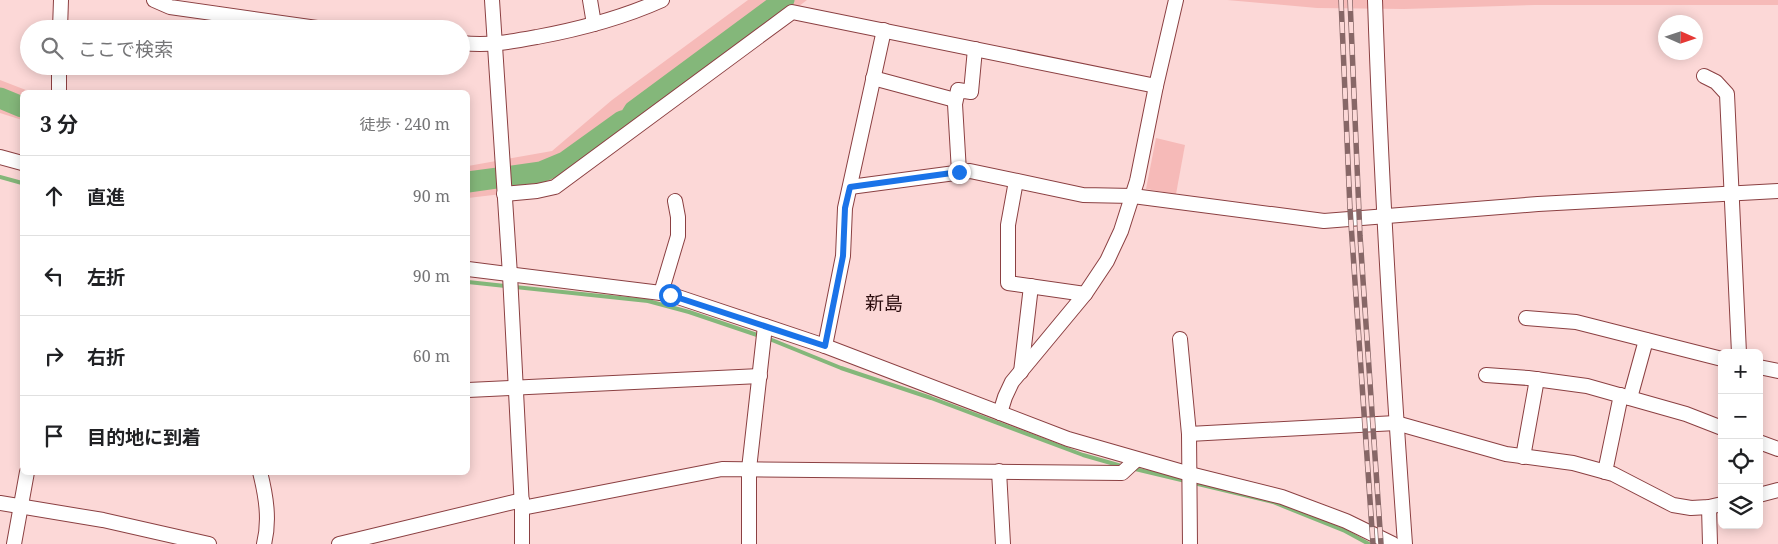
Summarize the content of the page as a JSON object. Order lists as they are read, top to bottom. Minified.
{"districts":["新島"],"north":"right","page":{"search":"ここで検索","heading":["3 分","徒歩 · 240 m"],"list":[["直進","90 m"],["左折","90 m"],["右折","60 m"],"目的地に到着"],"map_buttons":["+","−"]}}
